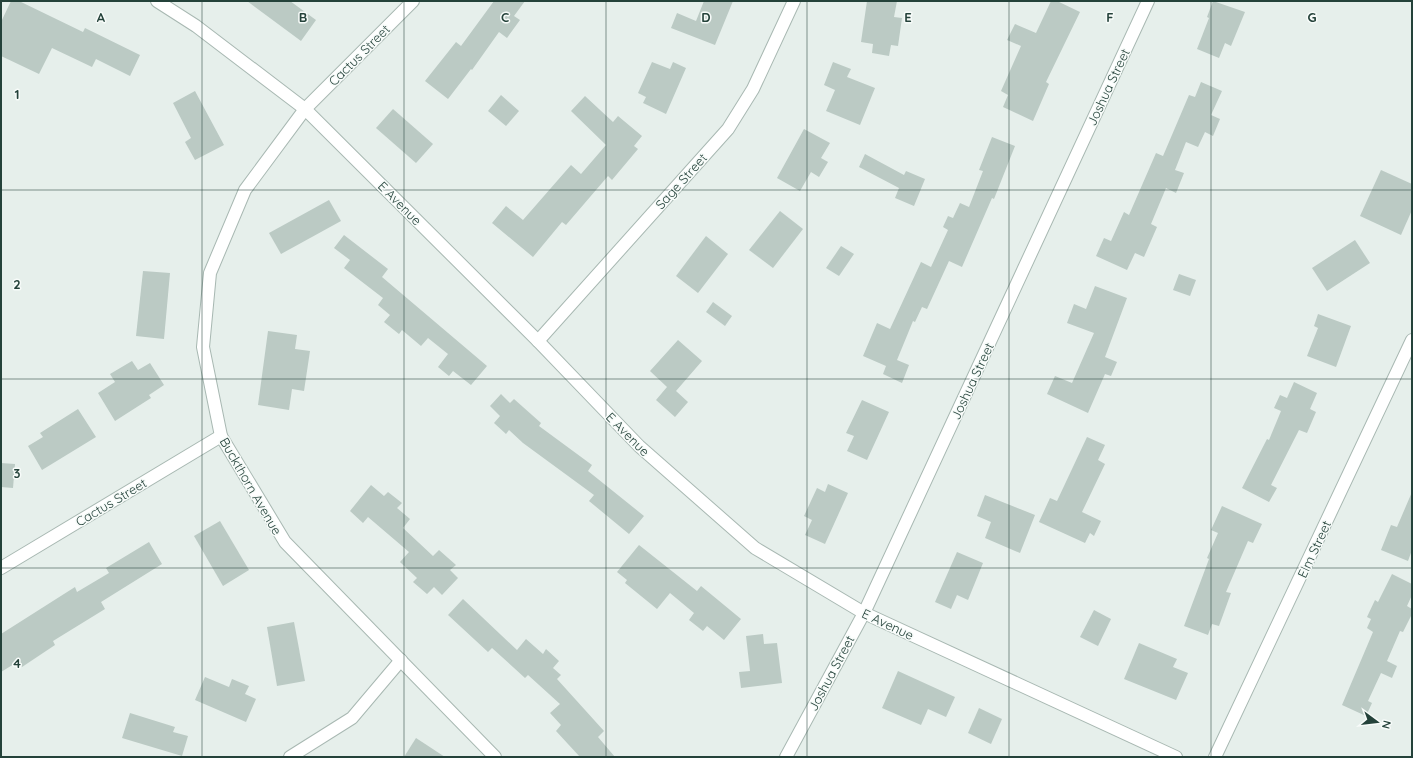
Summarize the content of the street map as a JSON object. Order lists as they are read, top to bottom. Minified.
{"streets":{"street":["Cactus Street","Joshua Street","Sage Street","E Avenue","Buckthorn Avenue","Elm Street"]},"crossings":[["Cactus Street","E Avenue"],["Cactus Street","Buckthorn Avenue"],["Joshua Street","E Avenue"],["Sage Street","E Avenue"],["E Avenue","Buckthorn Avenue"]],"north":"right","grid":{"columns":["A","B","C","D","E","F","G"],"rows":["1","2","3","4"]}}
